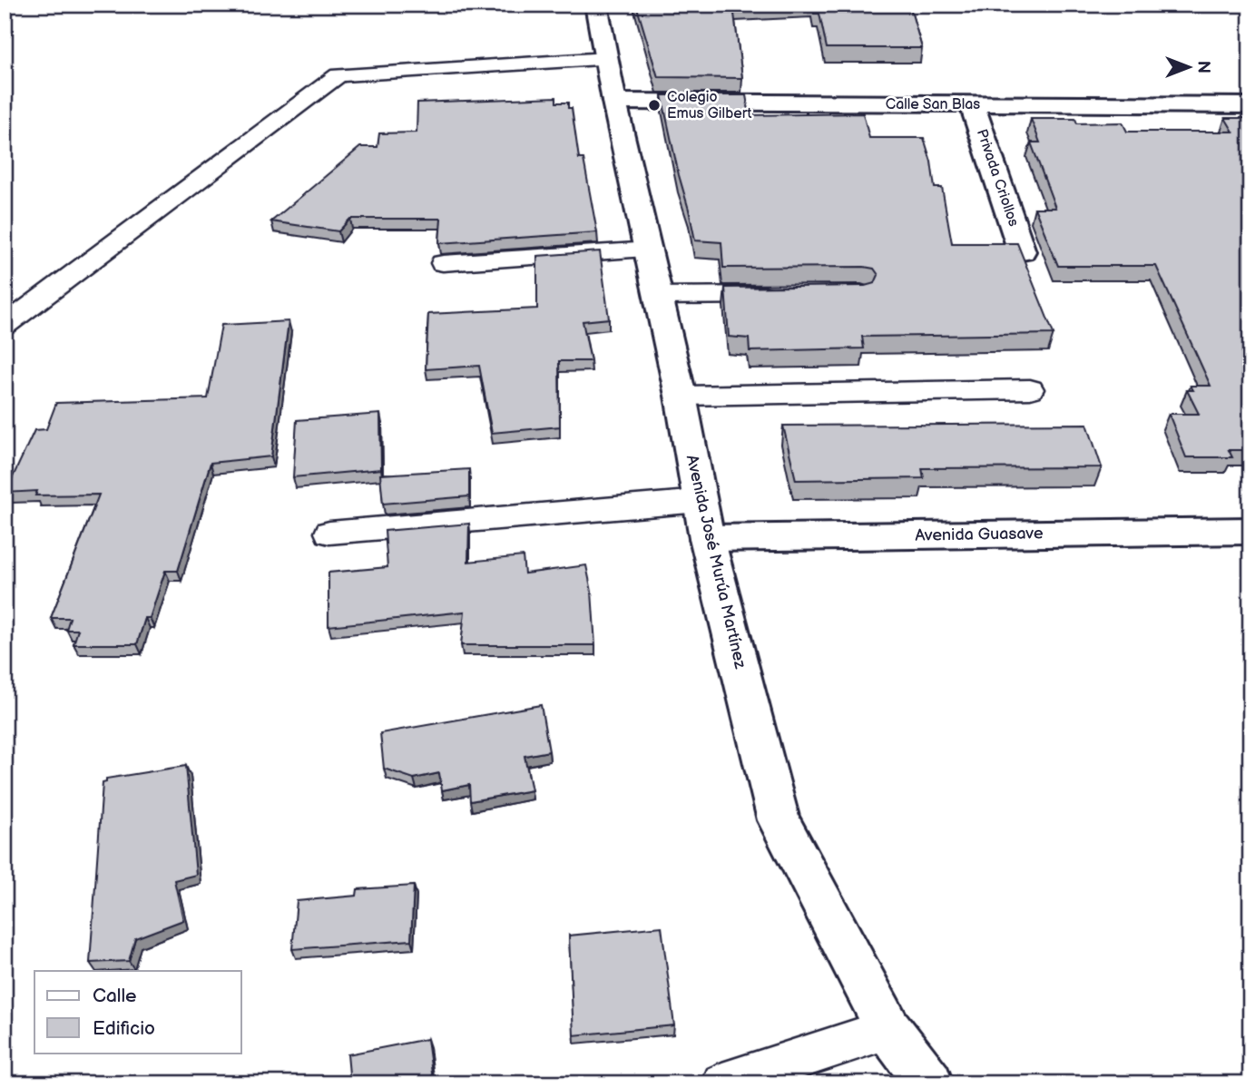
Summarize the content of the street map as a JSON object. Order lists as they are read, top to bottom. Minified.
{"streets":{"street":["Calle San Blas","Privada Criollos","Avenida Guasave","Avenida José Murúa Martínez"]},"crossings":[["Calle San Blas","Privada Criollos"],["Calle San Blas","Avenida José Murúa Martínez"],["Avenida Guasave","Avenida José Murúa Martínez"]],"places":["Colegio Emus Gilbert"],"legend":["Calle","Edificio"],"north":"right"}
